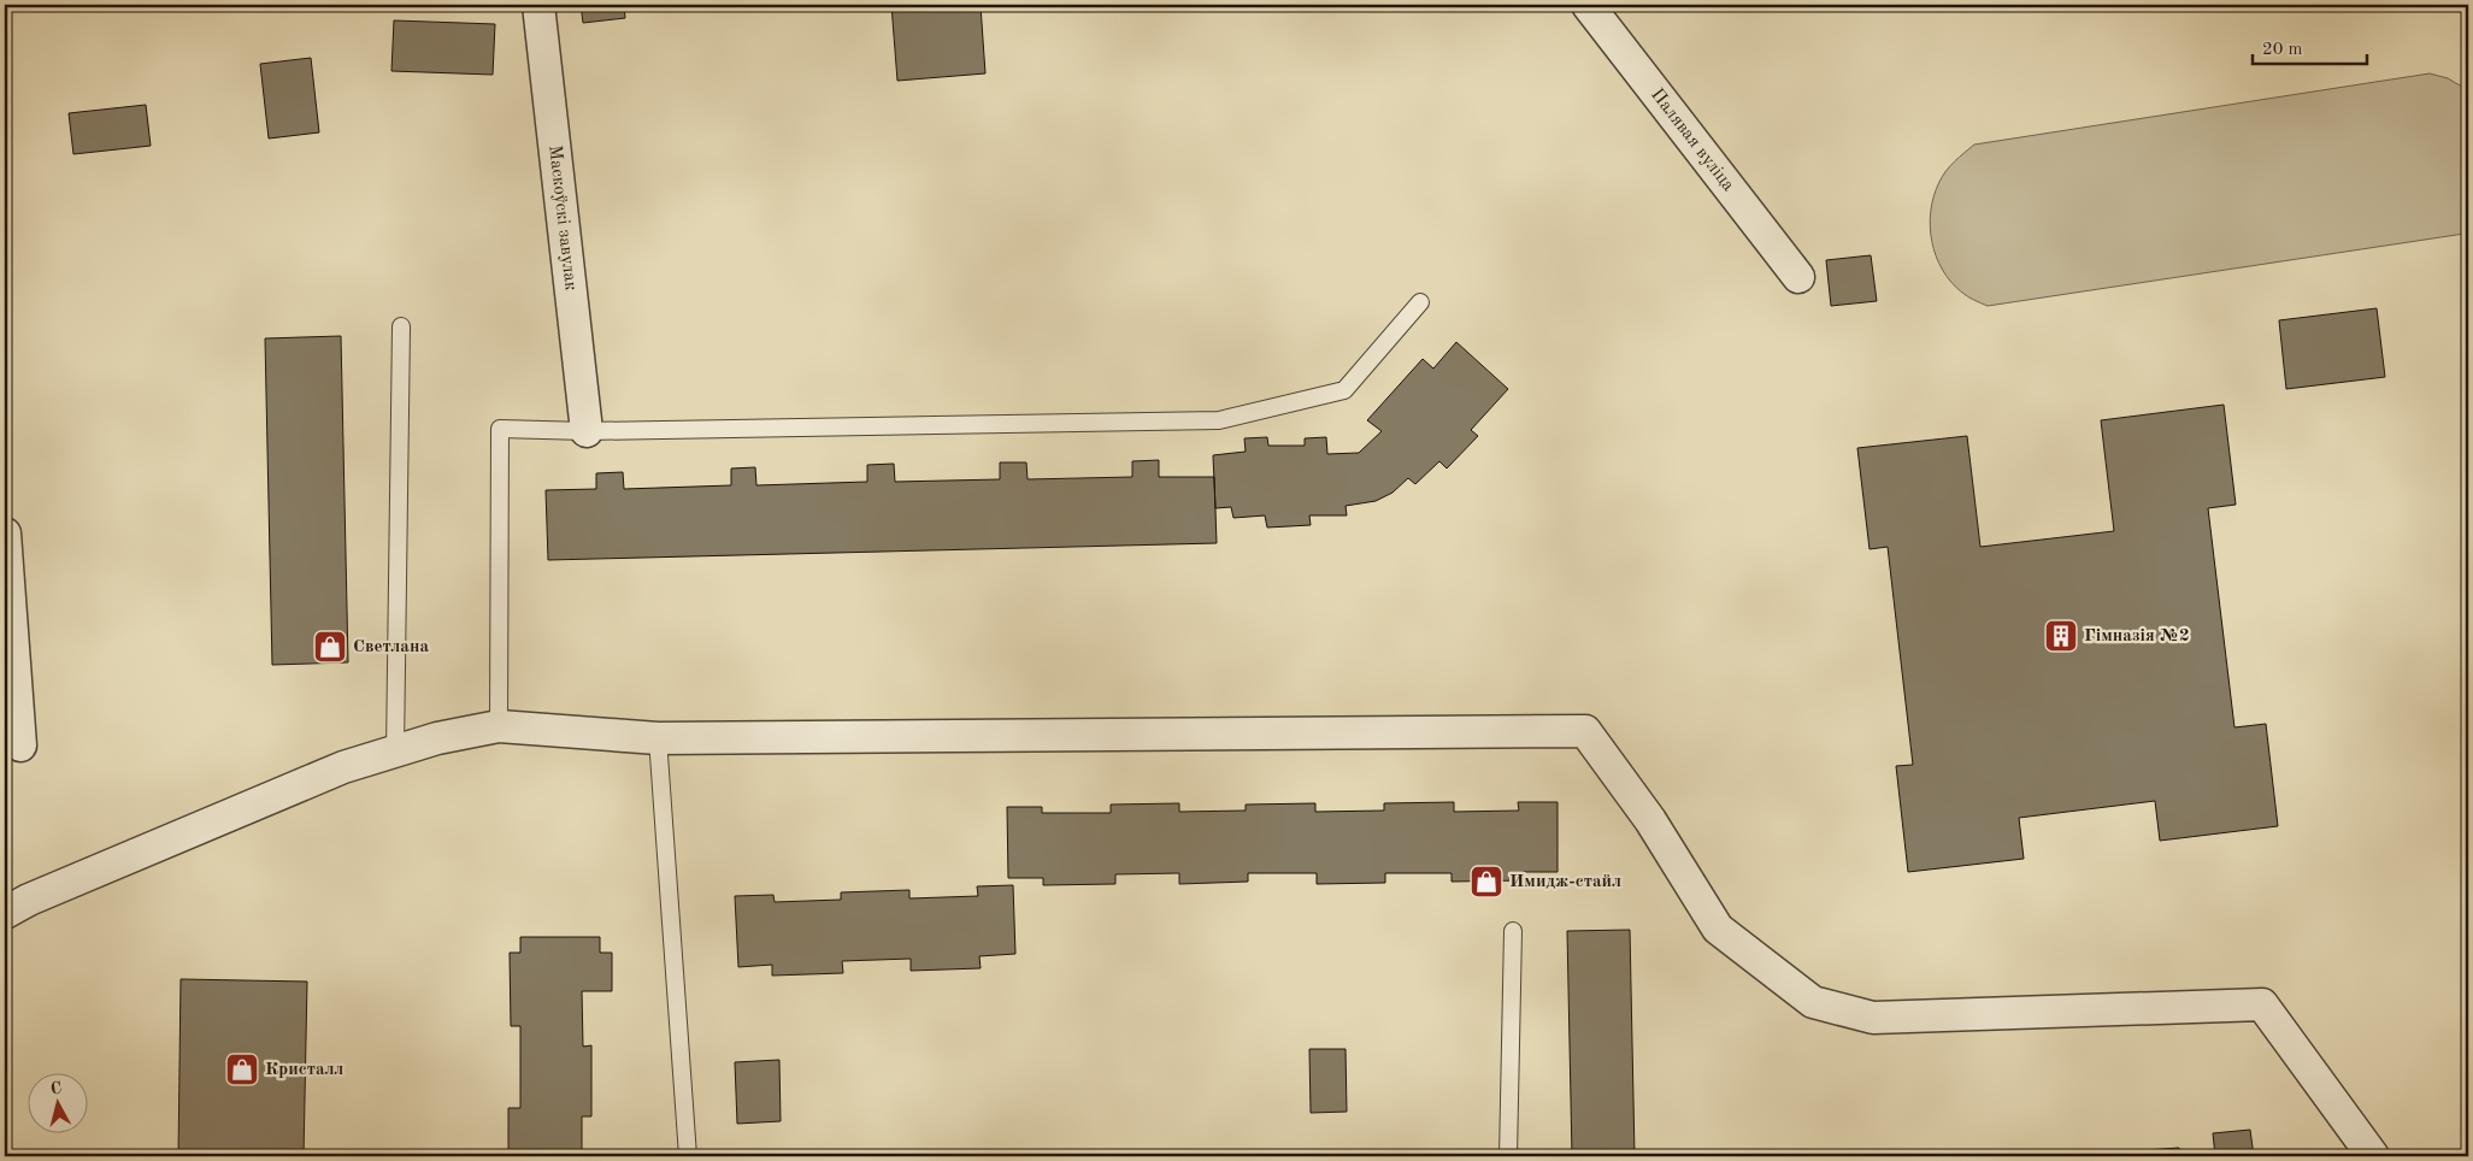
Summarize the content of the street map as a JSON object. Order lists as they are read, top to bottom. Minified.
{"streets":{"street":["Палявая вуліца","Маскоўскі завулак"]},"places":{"building":["Гімназія №2"],"shop":["Светлана","Имидж-стайл","Кристалл"]},"scale_bar":"20 m","north":"top"}
